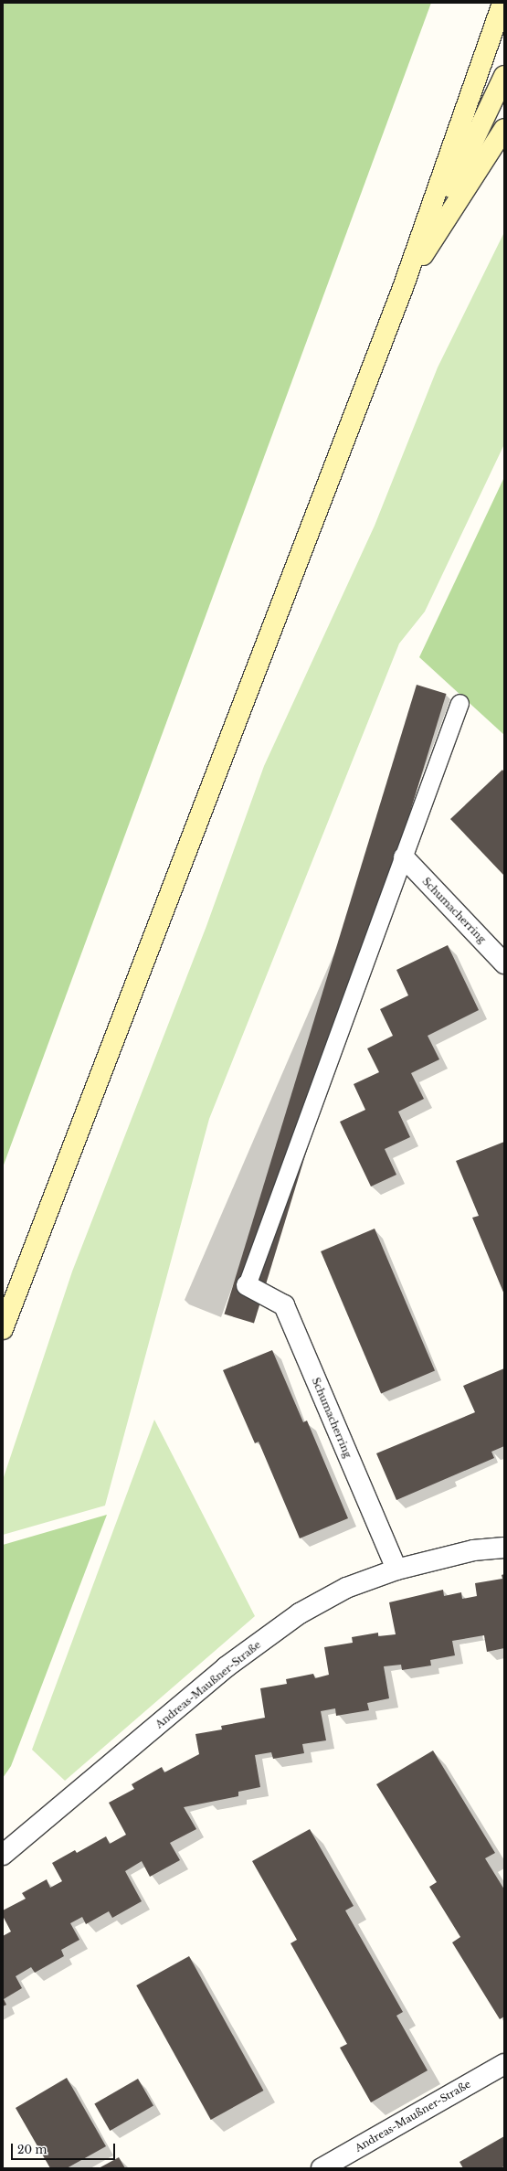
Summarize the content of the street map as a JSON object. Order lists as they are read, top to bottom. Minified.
{"streets":{"street":["Schumacherring","Andreas-Maußner-Straße"]},"crossings":[["Schumacherring","Andreas-Maußner-Straße"]],"scale_bar":"20 m"}
